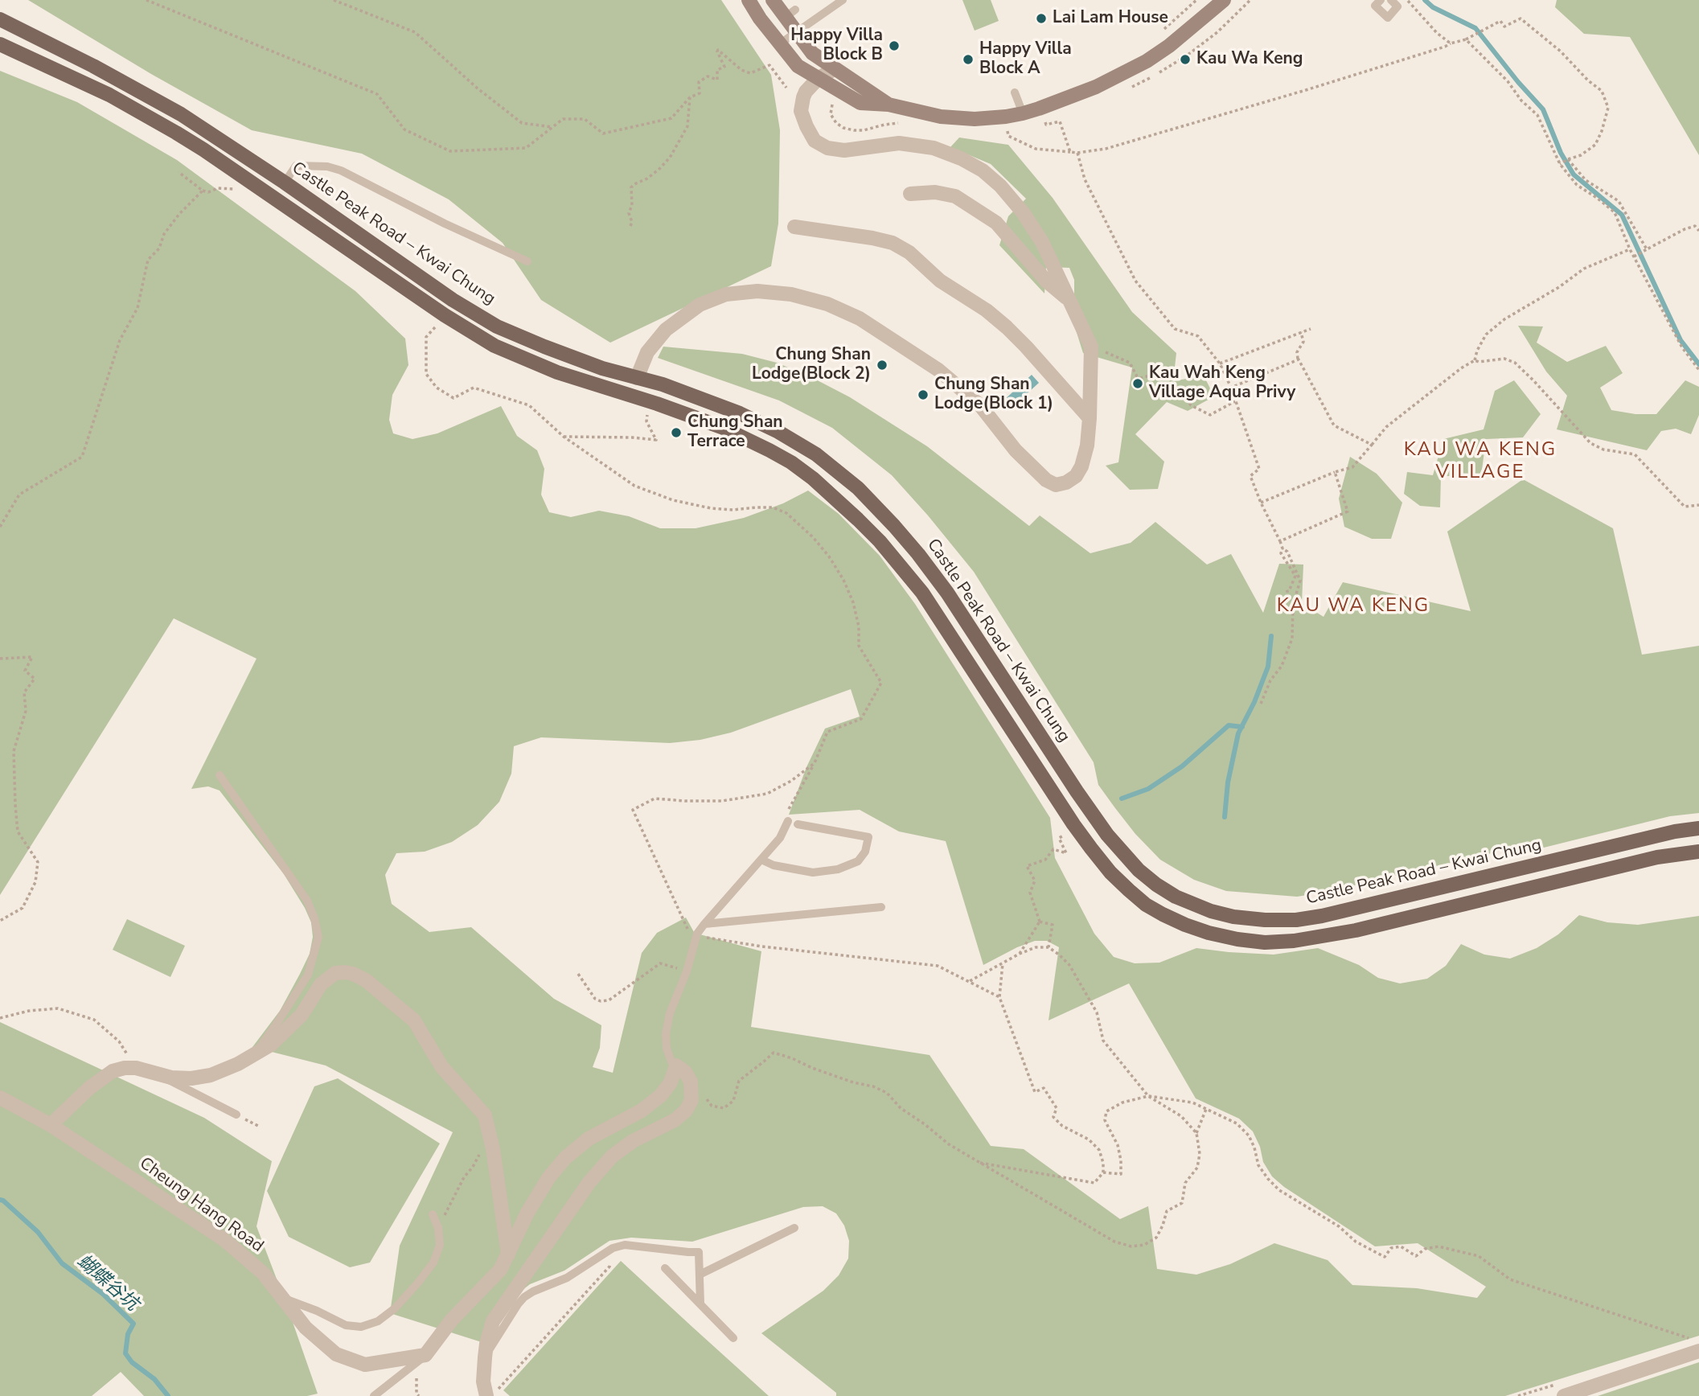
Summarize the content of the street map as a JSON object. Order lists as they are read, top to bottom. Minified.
{"streets":{"main road":["Castle Peak Road – Kwai Chung"],"street":["Cheung Hang Road"]},"districts":["KAU WA KENG VILLAGE","KAU WA KENG"],"water":["蝴蝶谷坑"],"places":["Lai Lam House","Happy Villa Block B","Happy Villa Block A","Kau Wa Keng","Chung Shan Lodge(Block 2)","Kau Wah Keng Village Aqua Privy","Chung Shan Lodge(Block 1)","Chung Shan Terrace"]}
